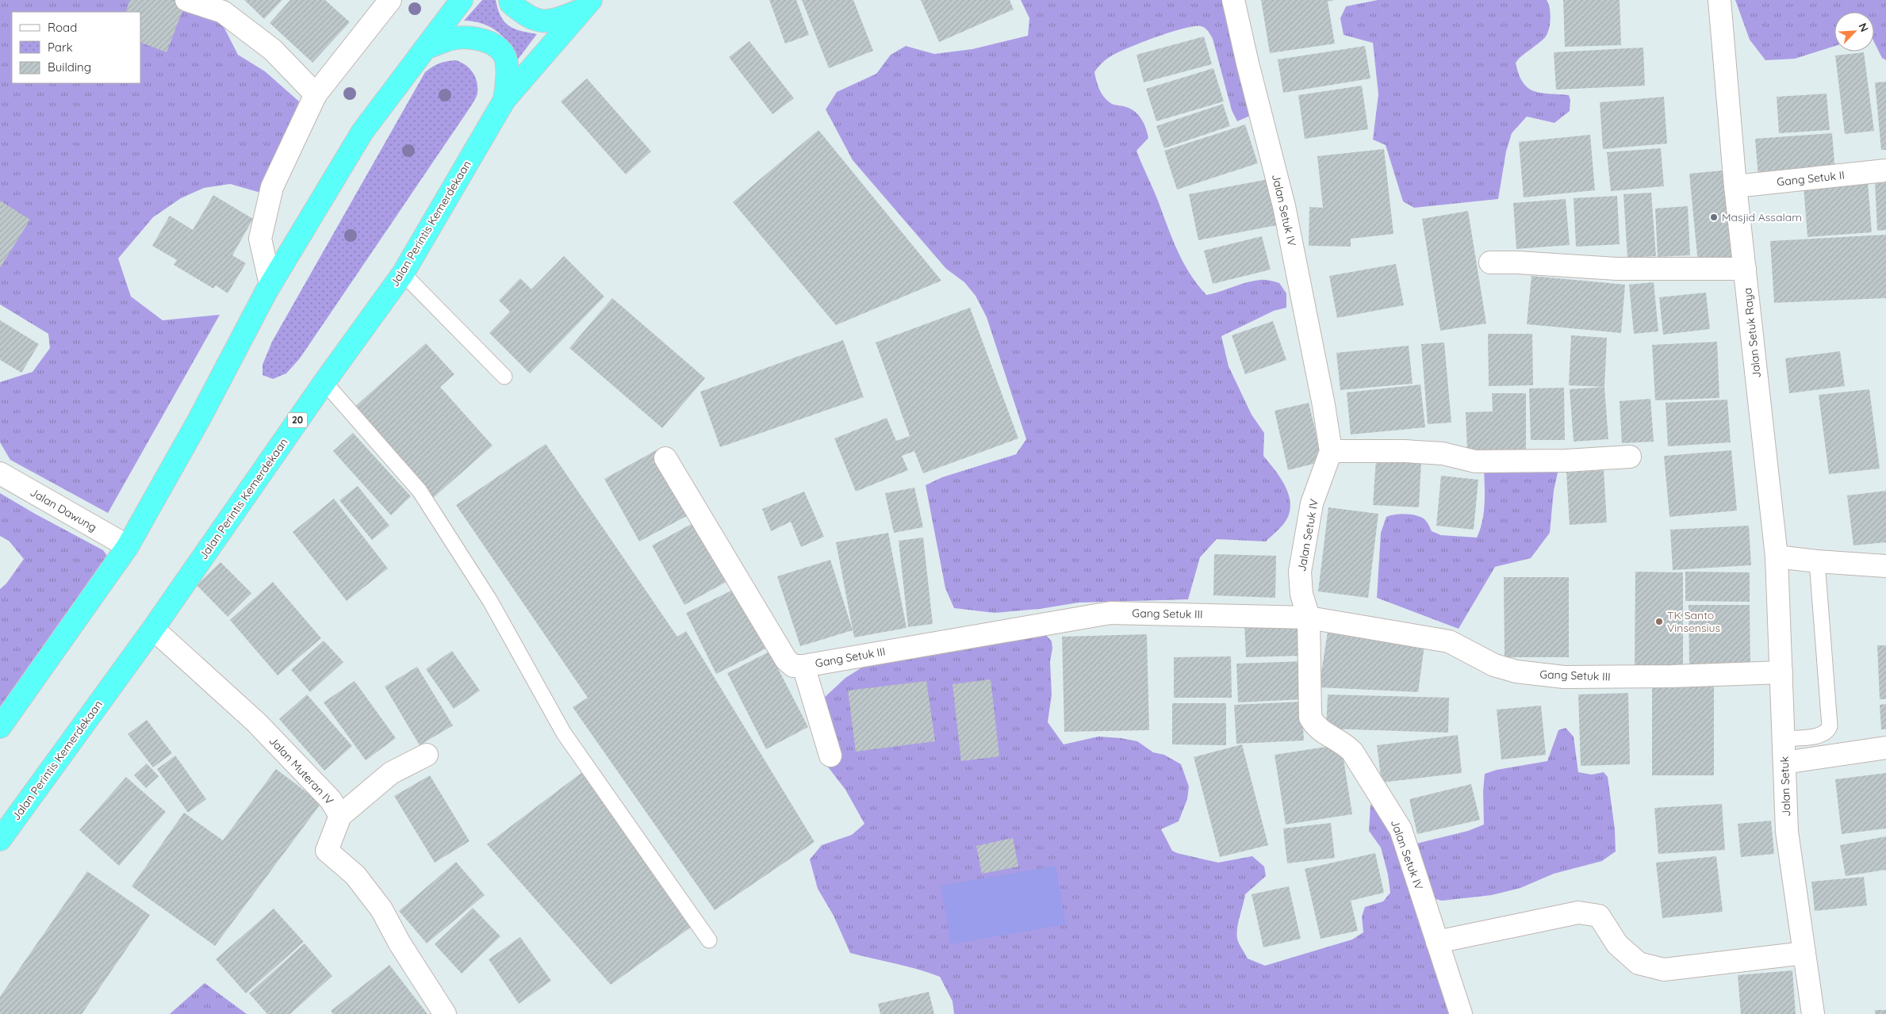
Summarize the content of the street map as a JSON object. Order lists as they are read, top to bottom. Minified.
{"streets":{"highway":["Jalan Perintis Kemerdekaan","20"],"street":["Gang Setuk II","Jalan Setuk IV","Jalan Setuk Raya","Jalan Dawung","Gang Setuk III","Jalan Muteran IV","Jalan Setuk"]},"crossings":[["Gang Setuk II","Jalan Setuk Raya"],["Jalan Setuk IV","Gang Setuk III"],["Jalan Perintis Kemerdekaan","Jalan Muteran IV"],["Jalan Setuk Raya","Jalan Setuk"],["Gang Setuk III","Jalan Setuk"]],"places":["Masjid Assalam","TK Santo Vinsensius"],"legend":["Road","Park","Building"],"north":"top right"}
